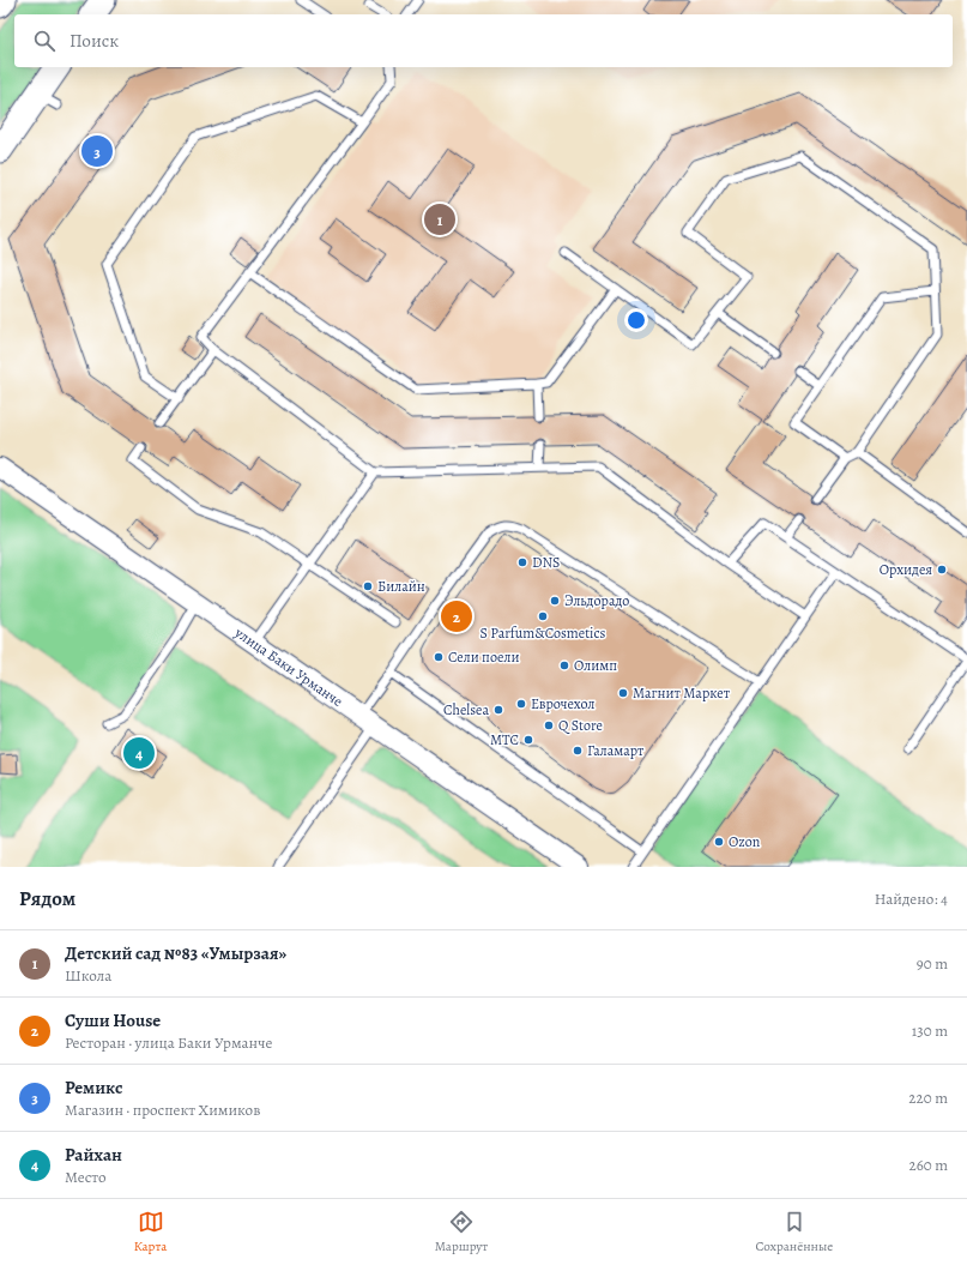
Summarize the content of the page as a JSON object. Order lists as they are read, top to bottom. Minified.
{"streets":{"street":["улица Баки Урманче"]},"places":["DNS","Орхидея","Билайн","Эльдорадо","S Parfum&Cosmetics","Сели поели","Олимп","Магнит Маркет","Еврочехол","Chelsea","Q Store","МТС","Галамарт","Ozon"],"page":{"search":"Поиск","pins":["3","1","2","4"],"heading":["Рядом","Найдено: 4"],"list":[{"mark":"1","name":"Детский сад №83 «Умырзая»","note":"Школа","value":"90 m"},{"mark":"2","name":"Суши House","note":"Ресторан · улица Баки Урманче","value":"130 m"},{"mark":"3","name":"Ремикс","note":"Магазин · проспект Химиков","value":"220 m"},{"mark":"4","name":"Райхан","note":"Место","value":"260 m"}],"nav":["Карта","Маршрут","Сохранённые"]}}
